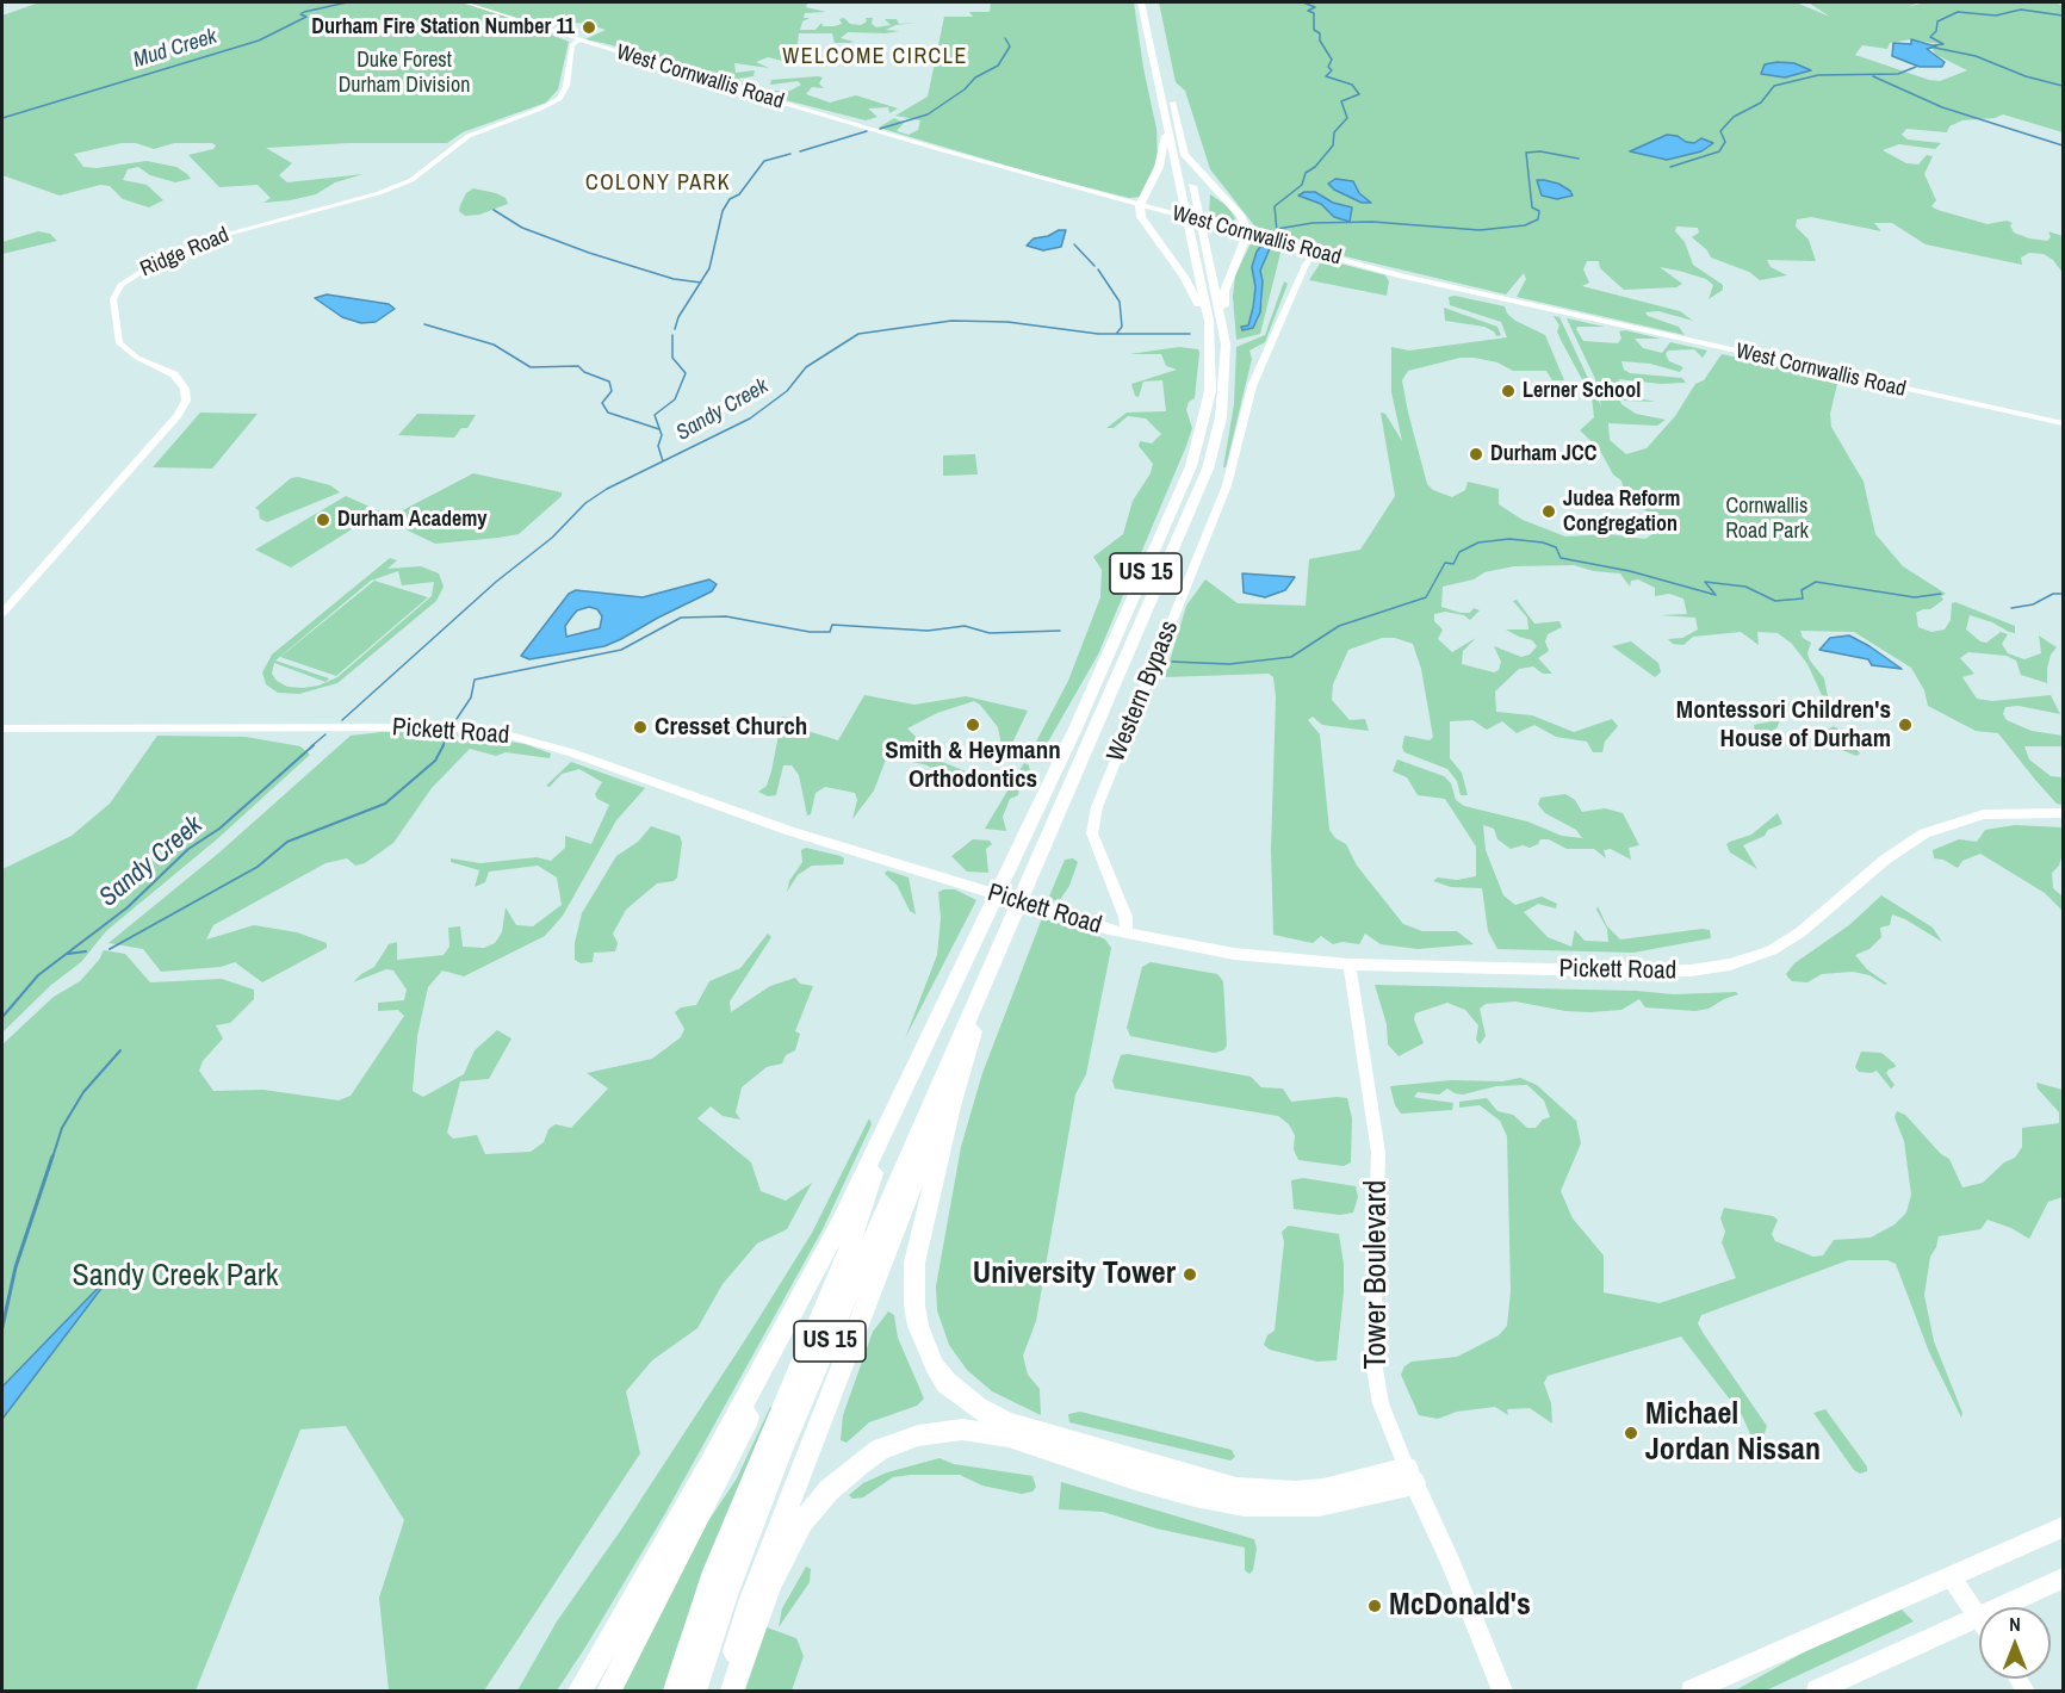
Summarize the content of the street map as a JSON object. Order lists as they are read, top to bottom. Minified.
{"streets":{"highway":["US 15"],"main road":["Tower Boulevard"],"street":["West Cornwallis Road","Ridge Road","Western Bypass","Pickett Road"]},"crossings":[["West Cornwallis Road","Ridge Road"],["West Cornwallis Road","Western Bypass"],["Western Bypass","Pickett Road"],["Pickett Road","Tower Boulevard"]],"districts":["WELCOME CIRCLE","COLONY PARK"],"water":["Mud Creek","Sandy Creek"],"parks":["Duke Forest Durham Division","Cornwallis Road Park","Sandy Creek Park"],"places":["Durham Fire Station Number 11","Lerner School","Durham JCC","Judea Reform Congregation","Durham Academy","Smith & Heymann Orthodontics","Montessori Children's House of Durham","Cresset Church","University Tower","Michael Jordan Nissan","McDonald's"],"north":"top"}
